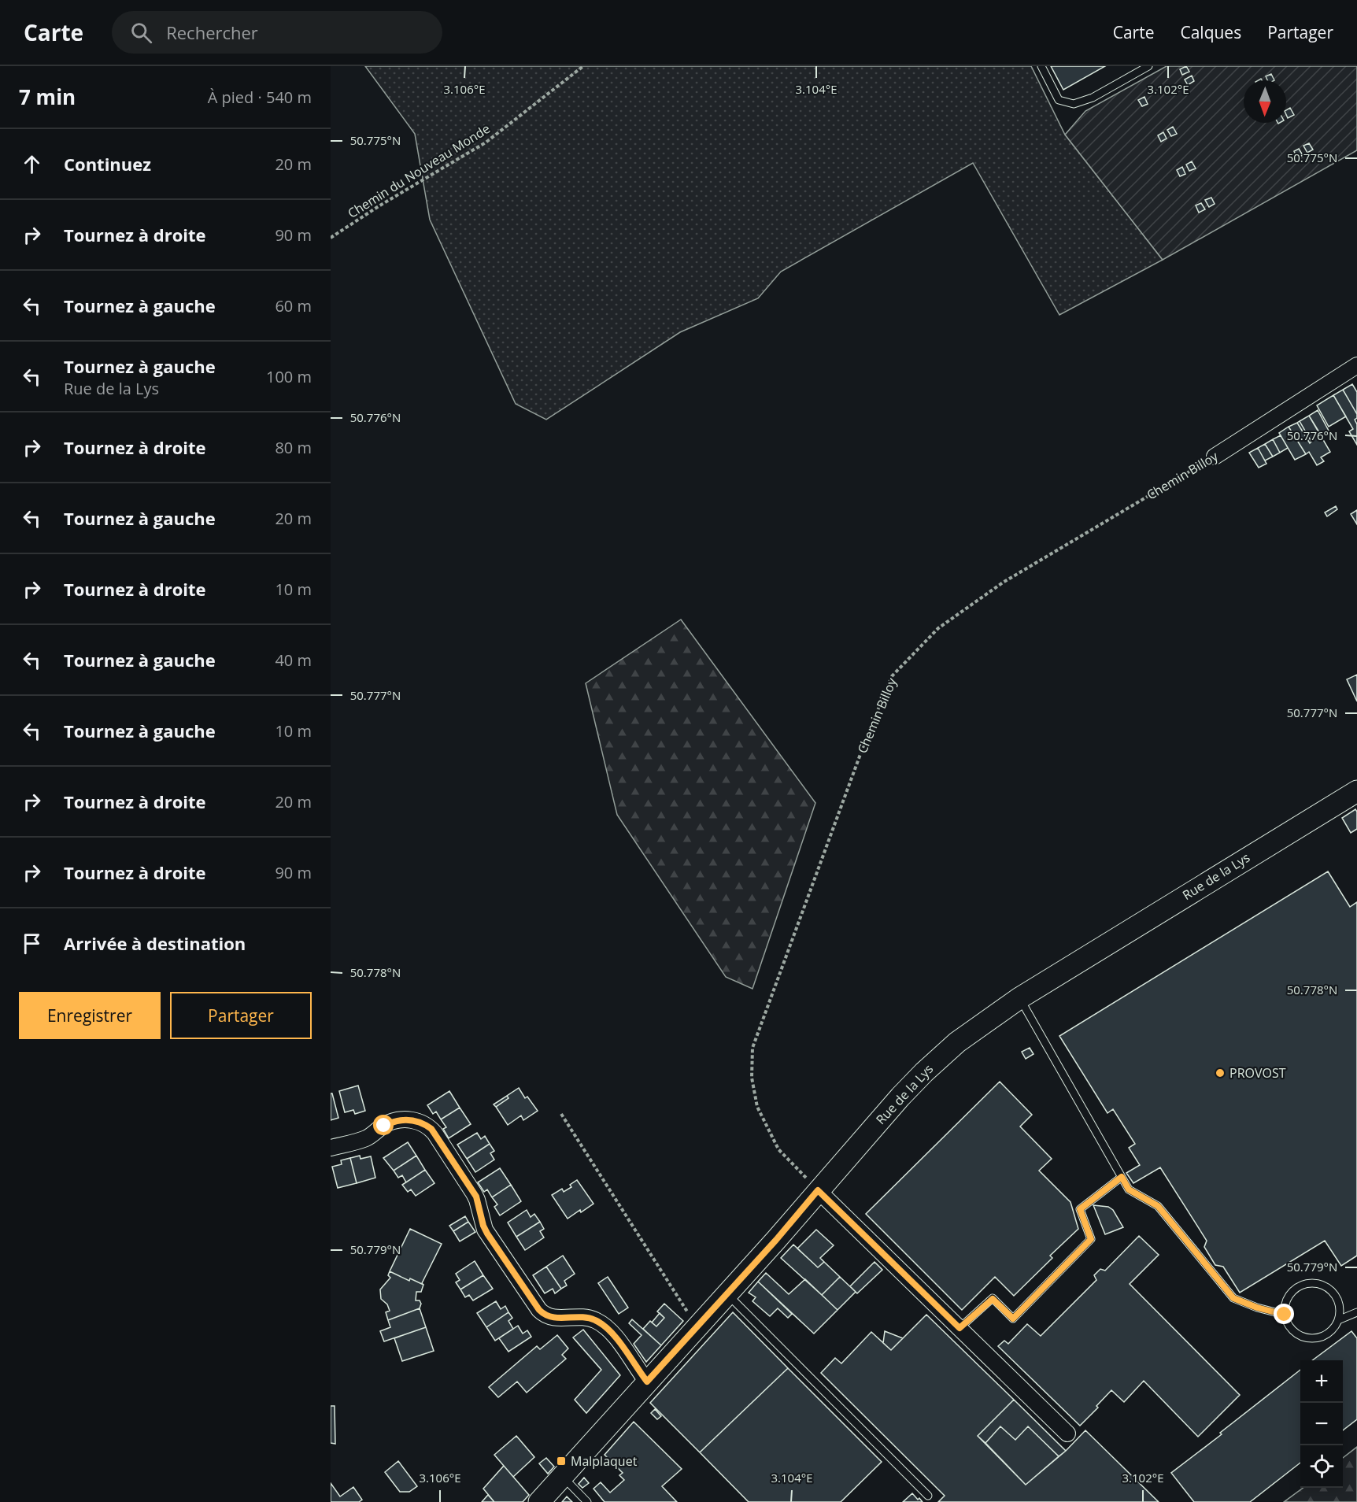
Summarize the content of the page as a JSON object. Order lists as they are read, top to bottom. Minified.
{"streets":{"main road":["Rue de la Lys"],"street":["Chemin Billoy"],"path":["Chemin du Nouveau Monde"]},"crossings":[["Chemin Billoy","Rue de la Lys"]],"places":{"other":["PROVOST"],"transit":["Malplaquet"]},"north":"bottom","page":{"header":"Carte","search":"Rechercher","nav":["Carte","Calques","Partager"],"heading":["7 min","À pied · 540 m"],"list":[["Continuez","20 m"],["Tournez à droite","90 m"],["Tournez à gauche","60 m"],["Tournez à gauche","Rue de la Lys","100 m"],["Tournez à droite","80 m"],["Tournez à gauche","20 m"],["Tournez à droite","10 m"],["Tournez à gauche","40 m"],["Tournez à gauche","10 m"],["Tournez à droite","20 m"],["Tournez à droite","90 m"],"Arrivée à destination"],"buttons":["Enregistrer","Partager"],"map_buttons":["+","−"]},"coordinates":["3.106°E","3.104°E","3.102°E","50.775°N","50.776°N","50.777°N","50.778°N","50.779°N"]}
